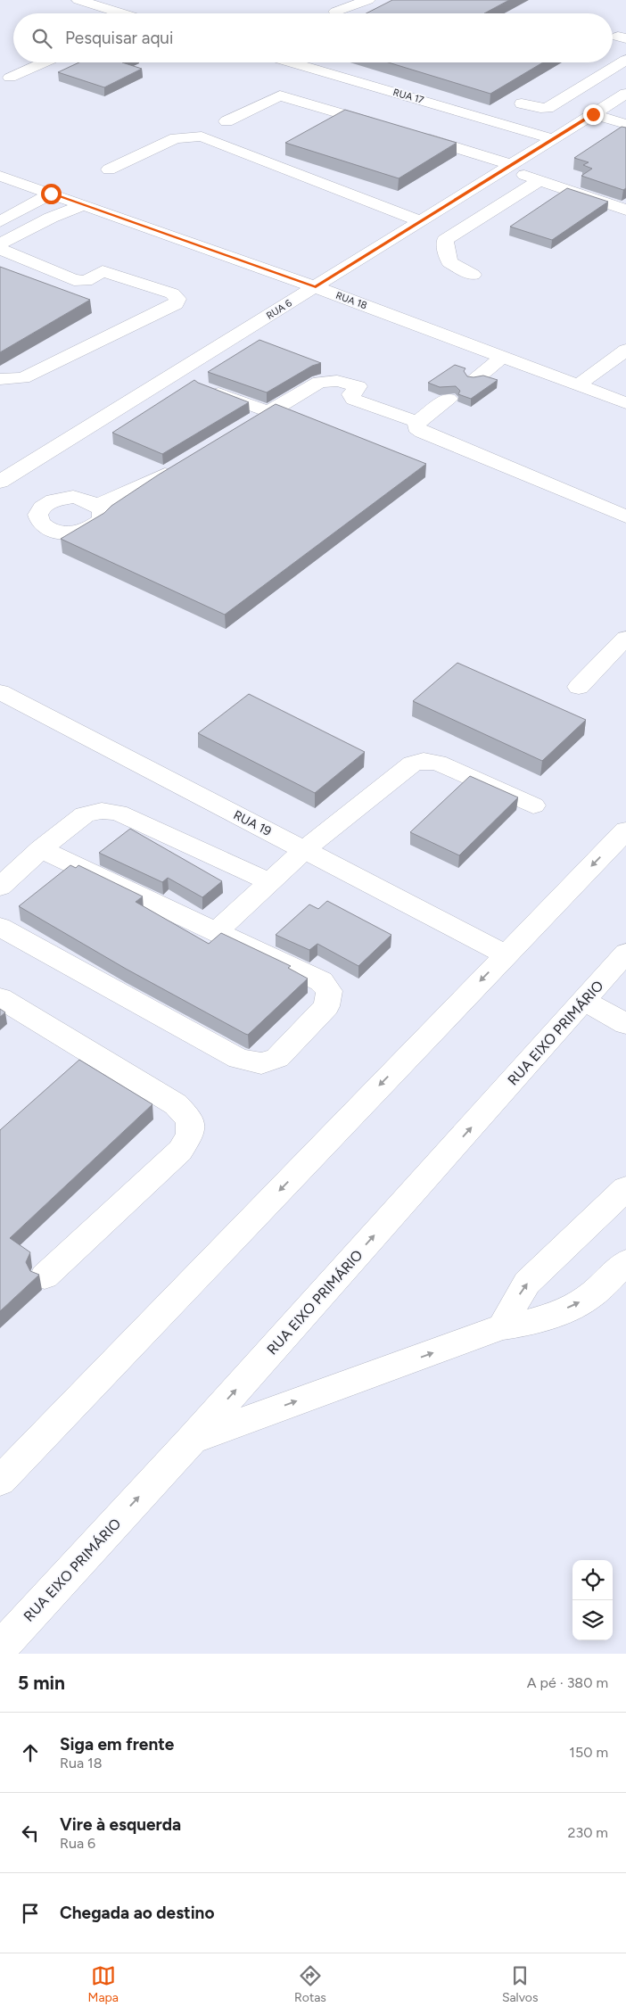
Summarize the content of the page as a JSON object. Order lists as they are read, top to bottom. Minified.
{"streets":{"street":["RUA 17","RUA 18","RUA 6","RUA 19","RUA EIXO PRIMÁRIO"]},"crossings":[["RUA 17","RUA 6"],["RUA 18","RUA 6"]],"page":{"search":"Pesquisar aqui","heading":["5 min","A pé · 380 m"],"list":[["Siga em frente","Rua 18","150 m"],["Vire à esquerda","Rua 6","230 m"],"Chegada ao destino"],"nav":["Mapa","Rotas","Salvos"]}}
